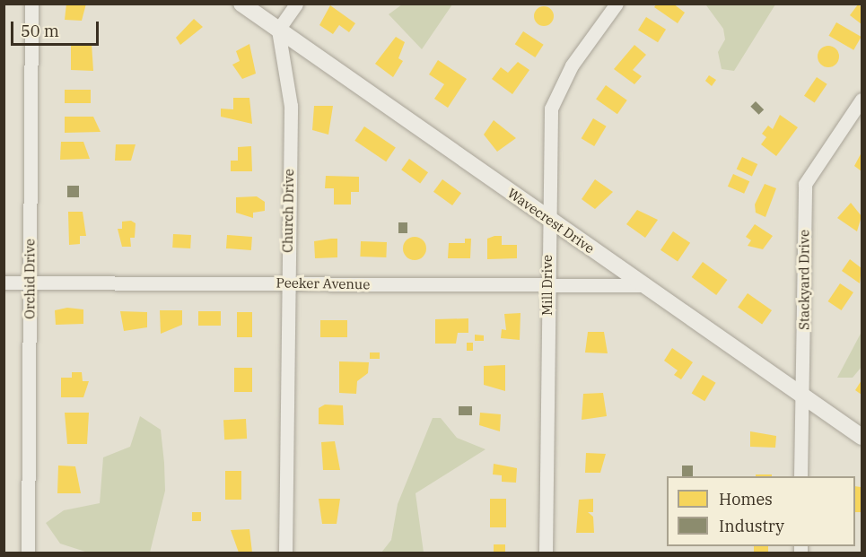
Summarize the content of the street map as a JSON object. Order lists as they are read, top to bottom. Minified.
{"streets":{"street":["Church Drive","Wavecrest Drive","Orchid Drive","Stackyard Drive","Peeker Avenue","Mill Drive"]},"crossings":[["Church Drive","Wavecrest Drive"],["Church Drive","Peeker Avenue"],["Wavecrest Drive","Stackyard Drive"],["Wavecrest Drive","Peeker Avenue"],["Wavecrest Drive","Mill Drive"],["Orchid Drive","Peeker Avenue"],["Peeker Avenue","Mill Drive"]],"legend":["Homes","Industry"],"scale_bar":"50 m"}
